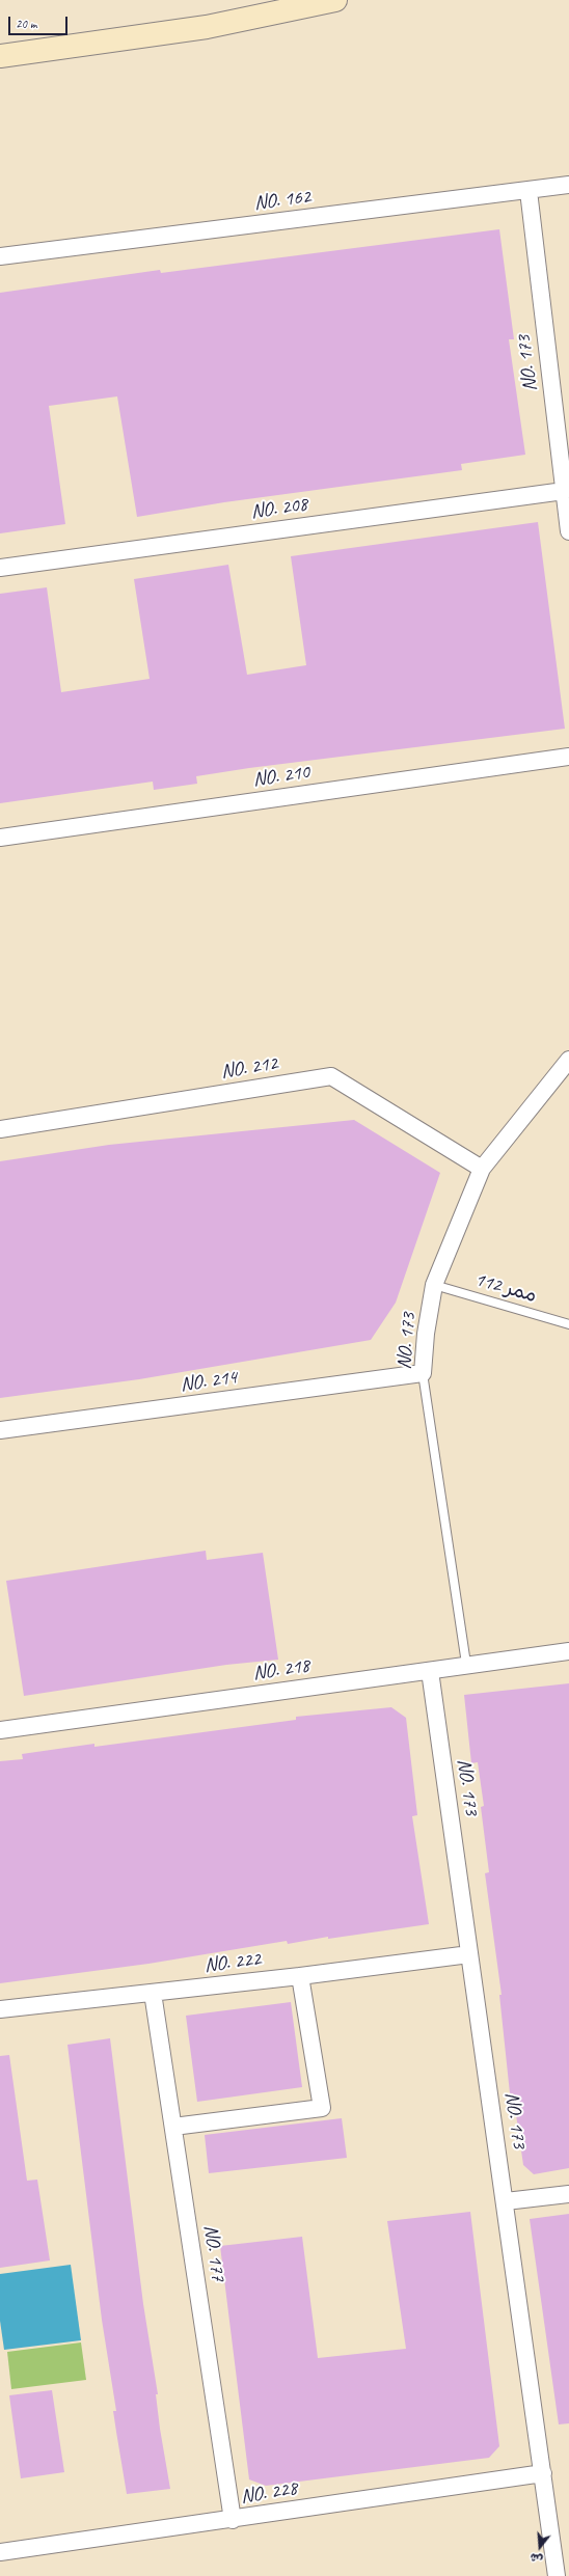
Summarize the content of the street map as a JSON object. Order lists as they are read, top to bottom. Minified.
{"streets":{"street":["NO. 162","NO. 173","NO. 208","NO. 210","NO. 212","NO. 214","NO. 218","NO. 222","NO. 177","NO. 228"],"lane":["ممر 112"]},"crossings":[["NO. 162","NO. 173"],["NO. 173","NO. 208"],["NO. 173","NO. 212"],["NO. 173","ممر 112"],["NO. 173","NO. 214"],["NO. 173","NO. 218"],["NO. 173","NO. 222"],["NO. 173","NO. 228"],["NO. 222","NO. 177"],["NO. 177","NO. 228"]],"scale_bar":"20 m","north":"bottom"}
